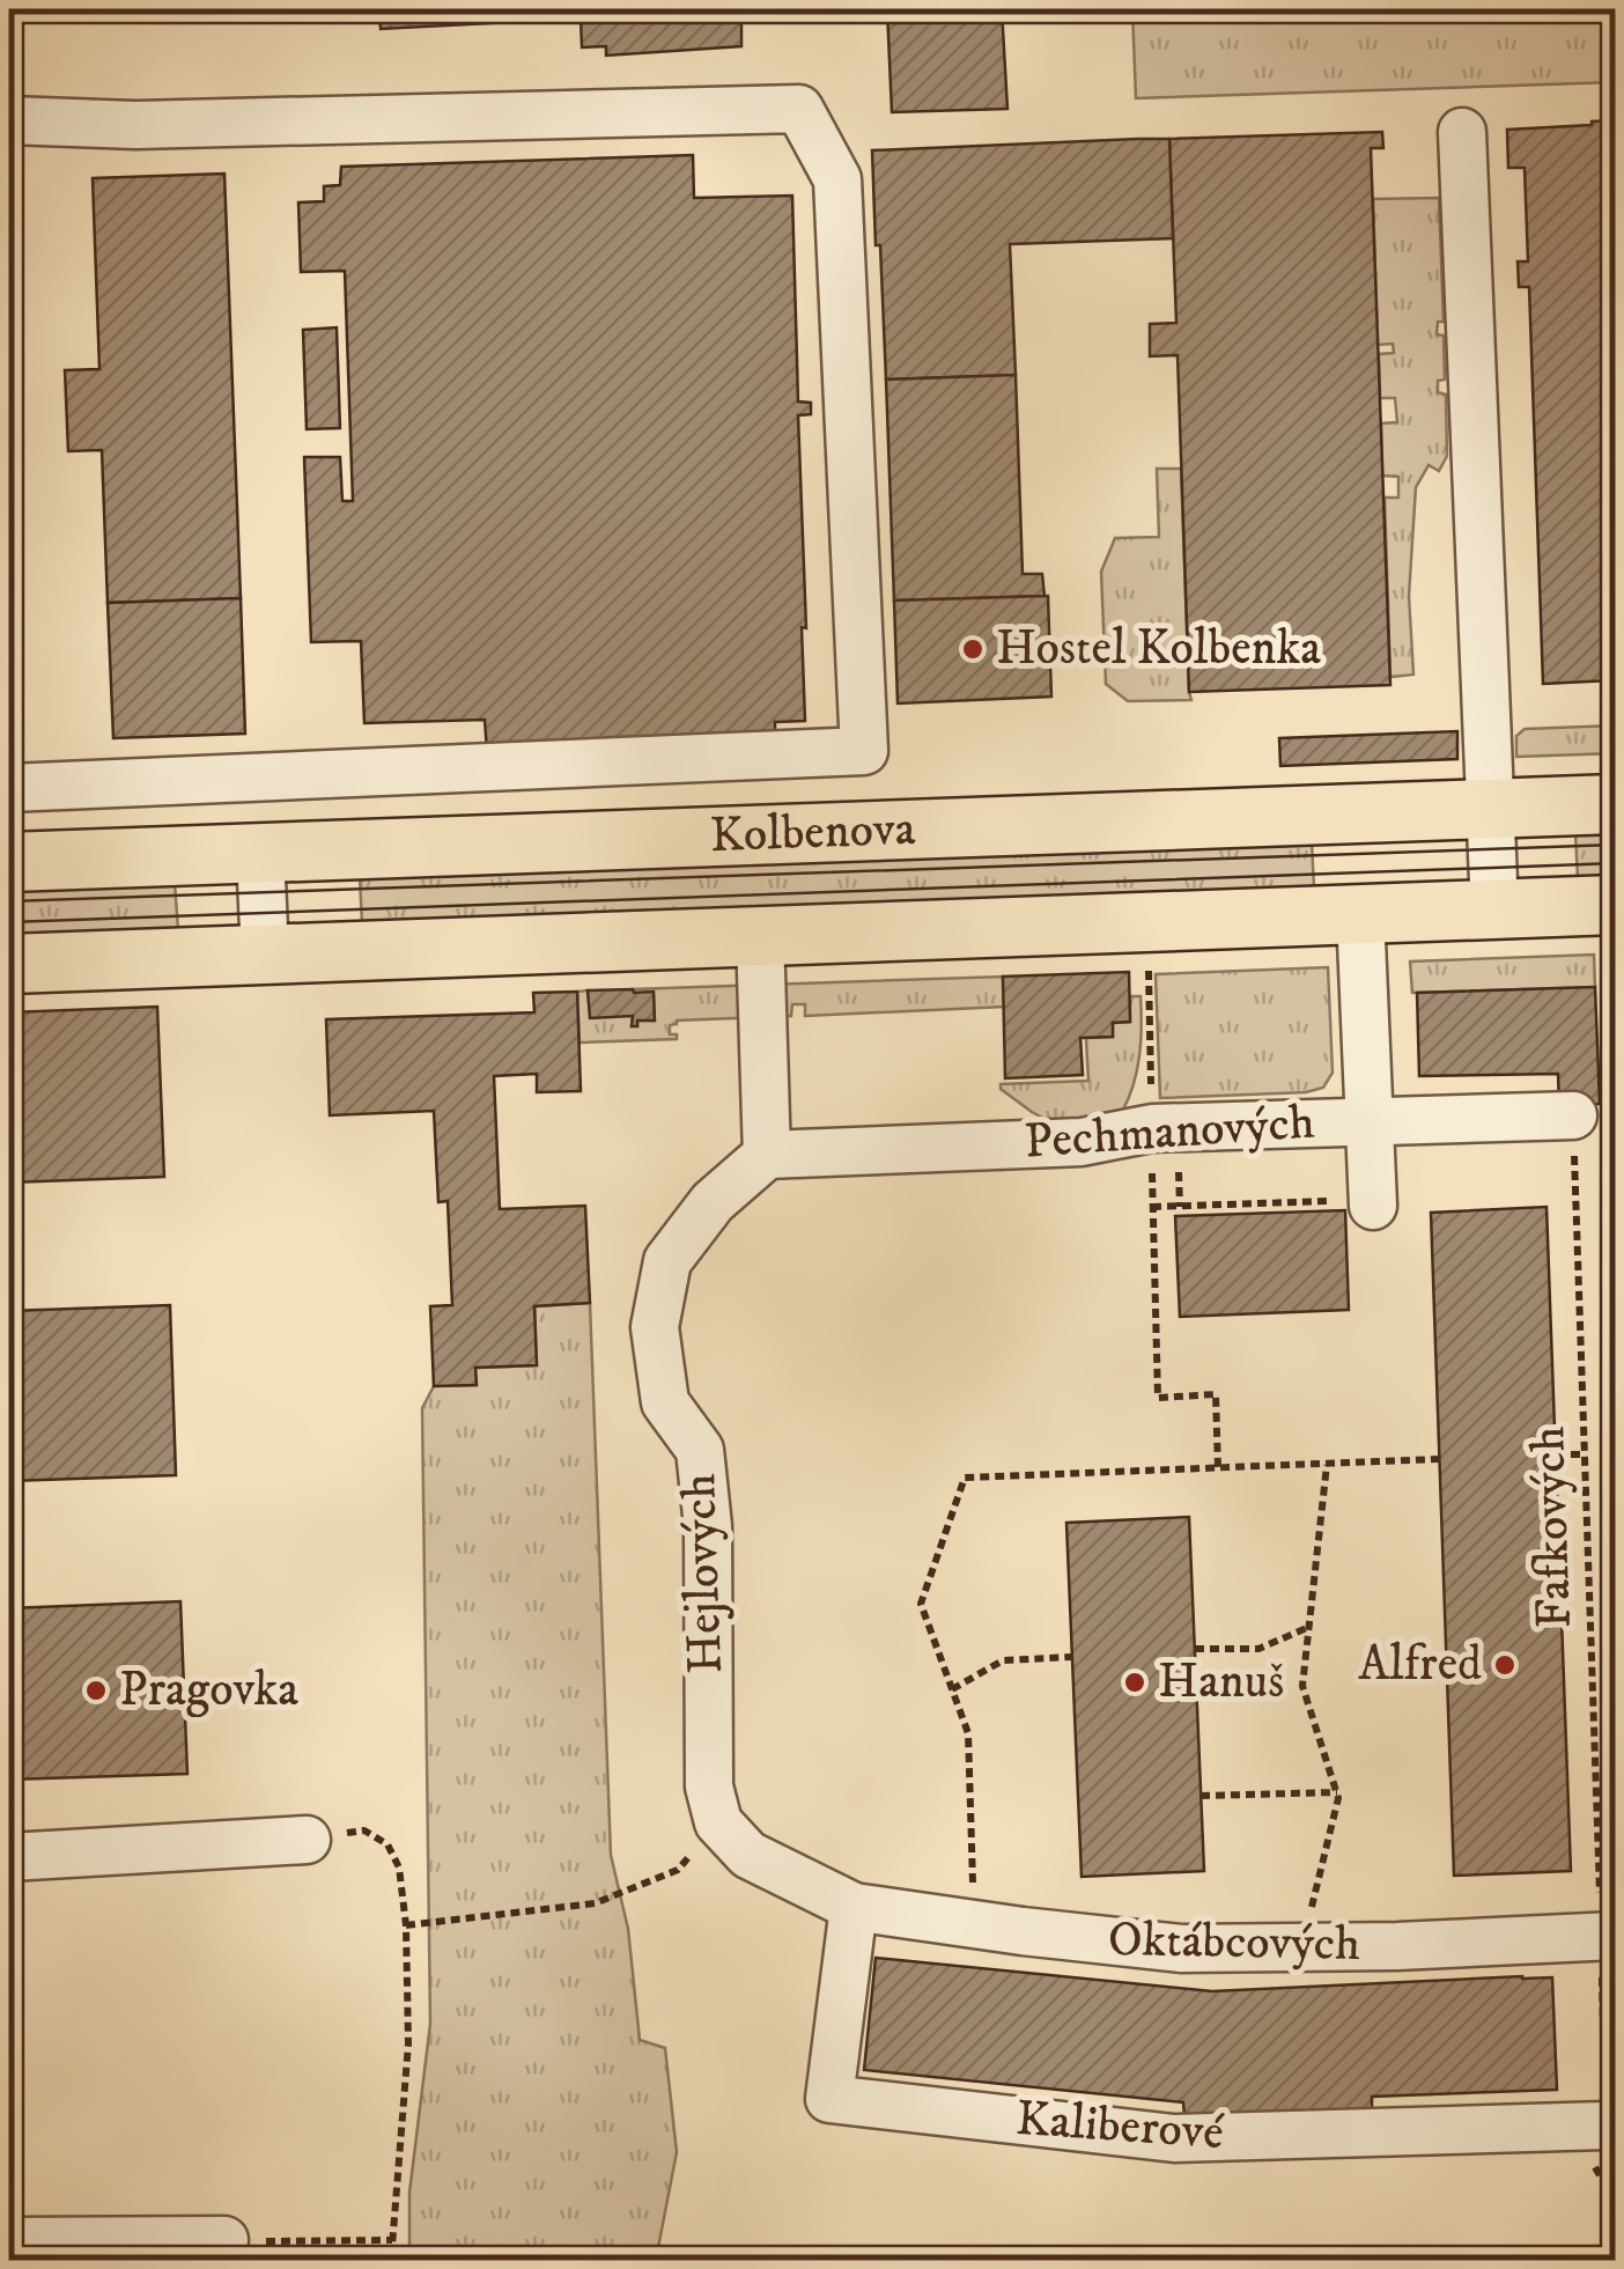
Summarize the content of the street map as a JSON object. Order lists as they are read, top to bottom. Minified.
{"streets":{"main road":["Kolbenova"],"street":["Pechmanových","Hejlových","Oktábcových","Kaliberové"],"path":["Fafkových"]},"crossings":[["Pechmanových","Fafkových"],["Pechmanových","Hejlových"],["Fafkových","Oktábcových"],["Fafkových","Kaliberové"],["Oktábcových","Kaliberové"]],"places":["Hostel Kolbenka","Alfred","Hanuš","Pragovka"]}
